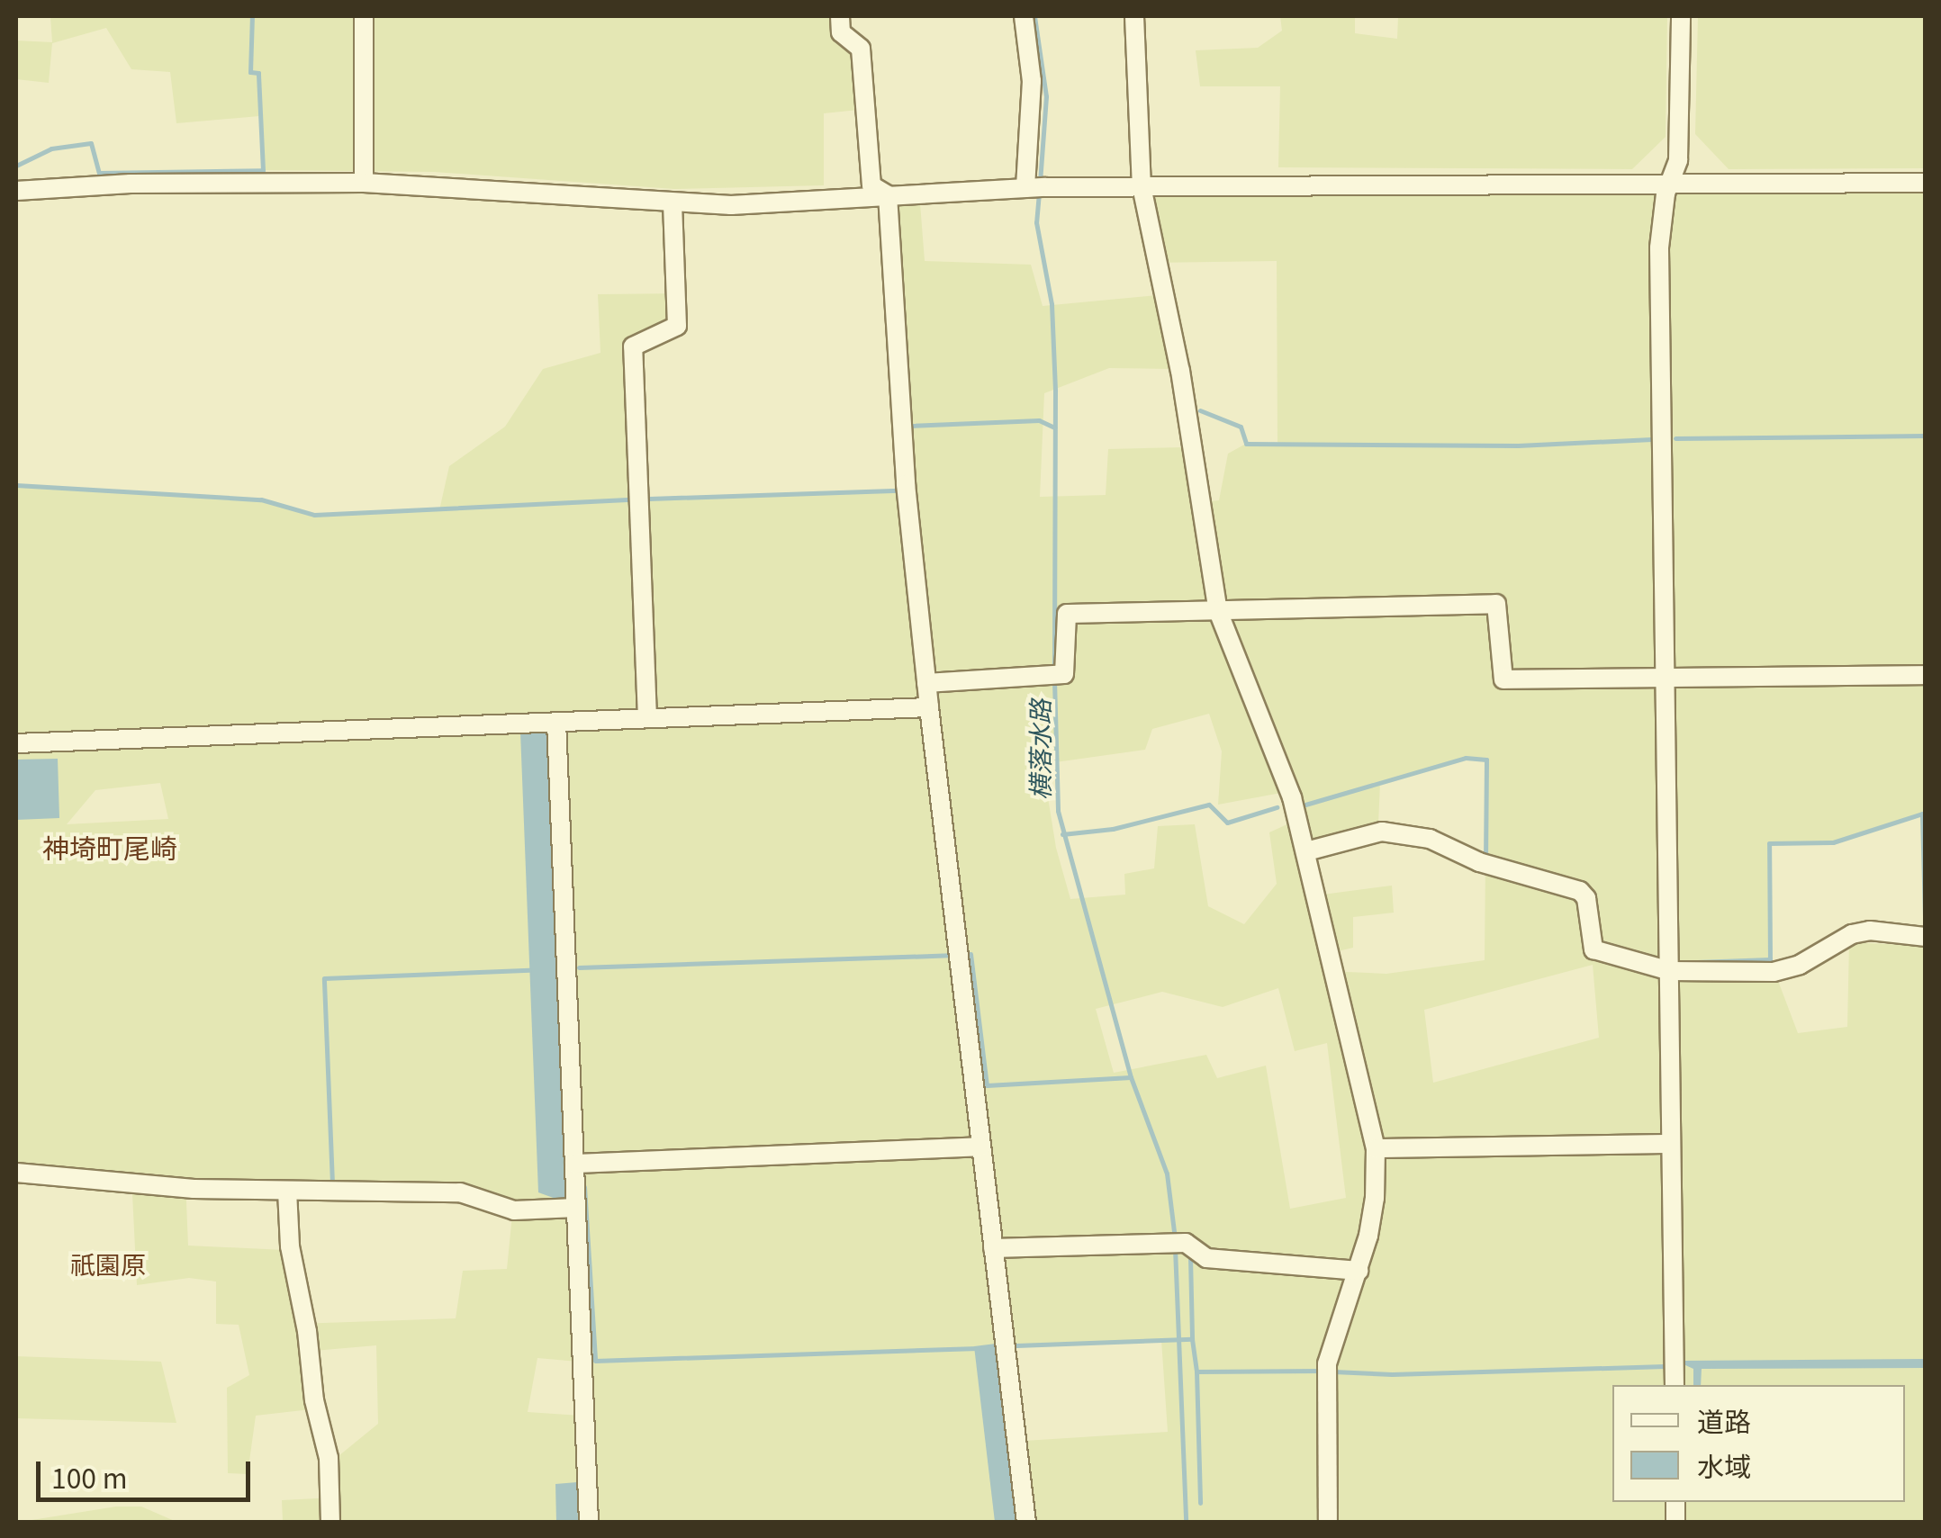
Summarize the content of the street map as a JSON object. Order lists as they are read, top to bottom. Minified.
{"districts":["神埼町尾崎","祇園原"],"water":["横落水路"],"legend":["道路","水域"],"scale_bar":"100 m"}
